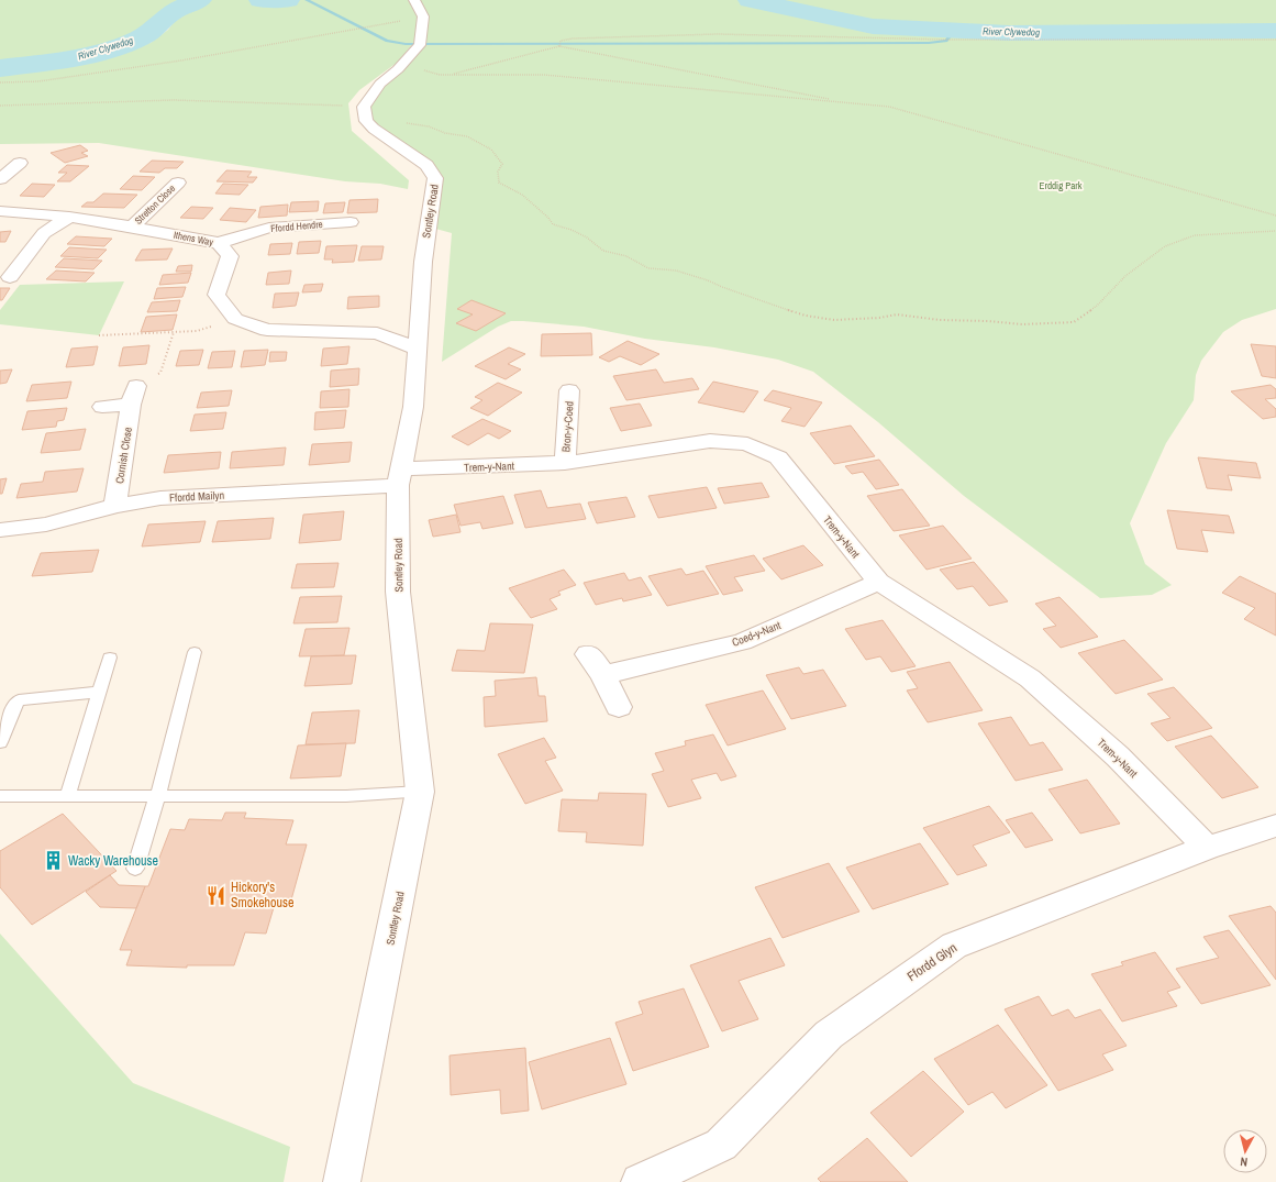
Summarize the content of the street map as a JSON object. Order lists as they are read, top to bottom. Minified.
{"streets":{"street":["Stretton Close","Sontley Road","Ffordd Hendre","Ithens Way","Bron-y-Coed","Cornish Close","Trem-y-Nant","Ffordd Mailyn","Coed-y-Nant","Ffordd Glyn"]},"crossings":[["Stretton Close","Ithens Way"],["Sontley Road","Trem-y-Nant"],["Sontley Road","Ffordd Mailyn"],["Ffordd Hendre","Ithens Way"],["Bron-y-Coed","Trem-y-Nant"],["Cornish Close","Ffordd Mailyn"],["Trem-y-Nant","Ffordd Mailyn"],["Trem-y-Nant","Coed-y-Nant"],["Trem-y-Nant","Ffordd Glyn"]],"water":["River Clywedog"],"parks":["Erddig Park"],"places":{"building":["Wacky Warehouse"],"restaurant":["Hickory's Smokehouse"]},"north":"bottom"}
